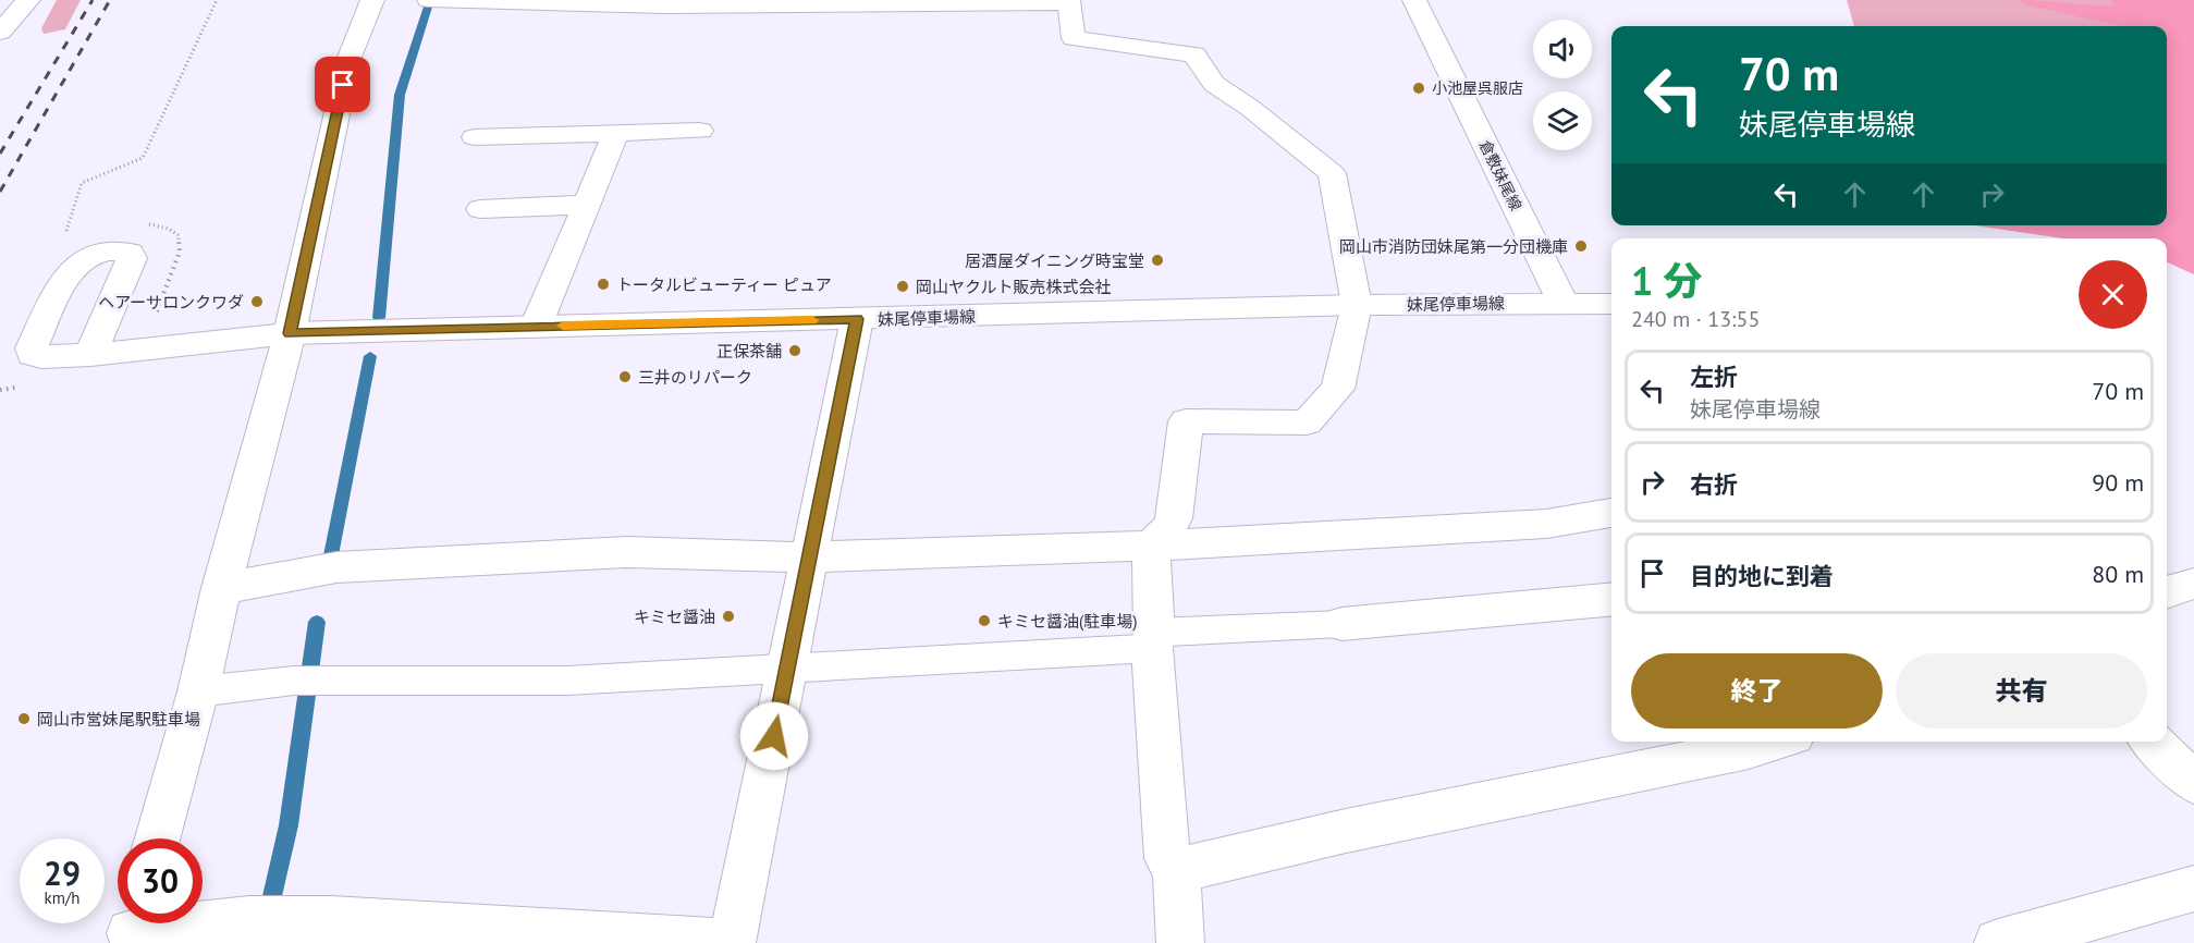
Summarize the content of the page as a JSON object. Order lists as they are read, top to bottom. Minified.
{"streets":{"street":["倉敷妹尾線","妹尾停車場線"]},"crossings":[["倉敷妹尾線","妹尾停車場線"]],"places":["小池屋呉服店","岡山市消防団妹尾第一分団機庫","居酒屋ダイニング時宝堂","トータルビューティー ピュア","岡山ヤクルト販売株式会社","ヘアーサロンクワダ","正保茶舗","三井のリパーク","キミセ醤油","キミセ醤油(駐車場)","岡山市営妹尾駅駐車場"],"page":{"turn":["70 m","妹尾停車場線"],"heading":["1 分","240 m · 13:55"],"list":[{"name":"左折","note":"妹尾停車場線","value":"70 m"},{"name":"右折","value":"90 m"},{"name":"目的地に到着","value":"80 m"}],"buttons":["終了","共有"],"speed":"29 km/h","limit":"30"}}
